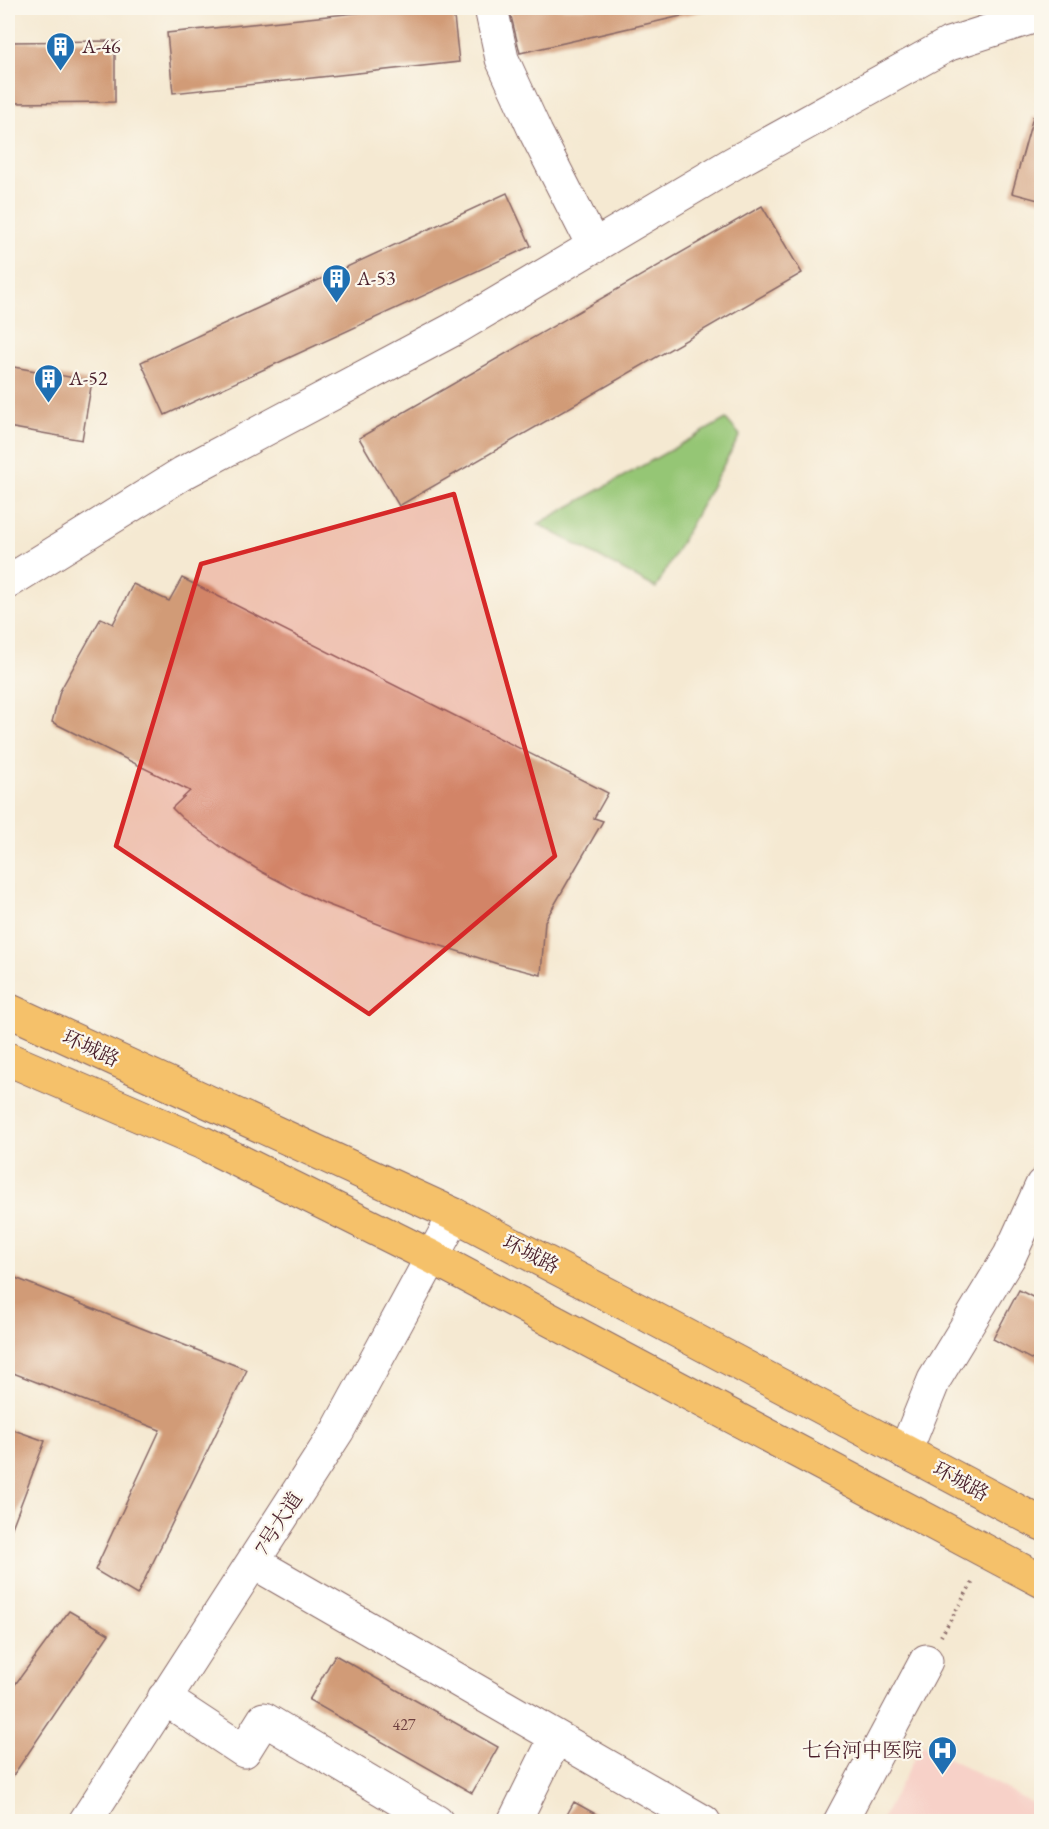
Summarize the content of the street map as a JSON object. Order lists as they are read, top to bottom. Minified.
{"streets":{"main road":["环城路"],"street":["7号大道"]},"crossings":[["环城路","7号大道"]],"places":{"building":["A-46","A-53","A-52"],"hospital":["七台河中医院"]},"house_numbers":["427"]}
